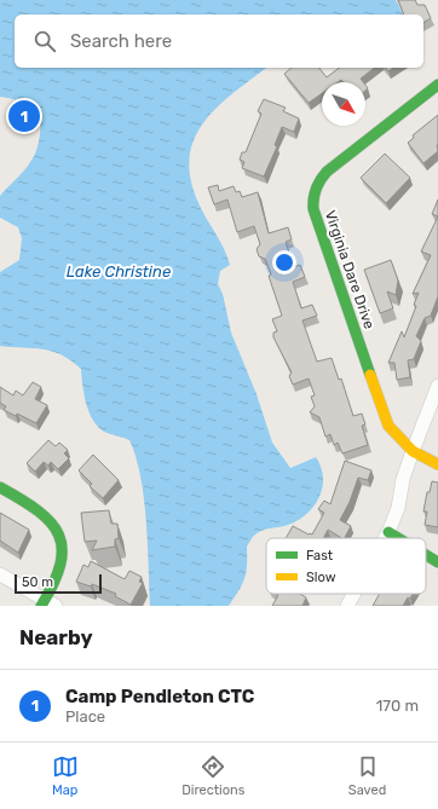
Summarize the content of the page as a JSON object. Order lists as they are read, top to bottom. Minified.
{"streets":{"street":["Virginia Dare Drive"]},"water":["Lake Christine"],"legend":["Fast","Slow"],"scale_bar":"50 m","north":"bottom right","page":{"search":"Search here","pins":"1","scale":"50 m","heading":"Nearby","list":[{"mark":"1","name":"Camp Pendleton CTC","note":"Place","value":"170 m"}],"nav":["Map","Directions","Saved"]}}
